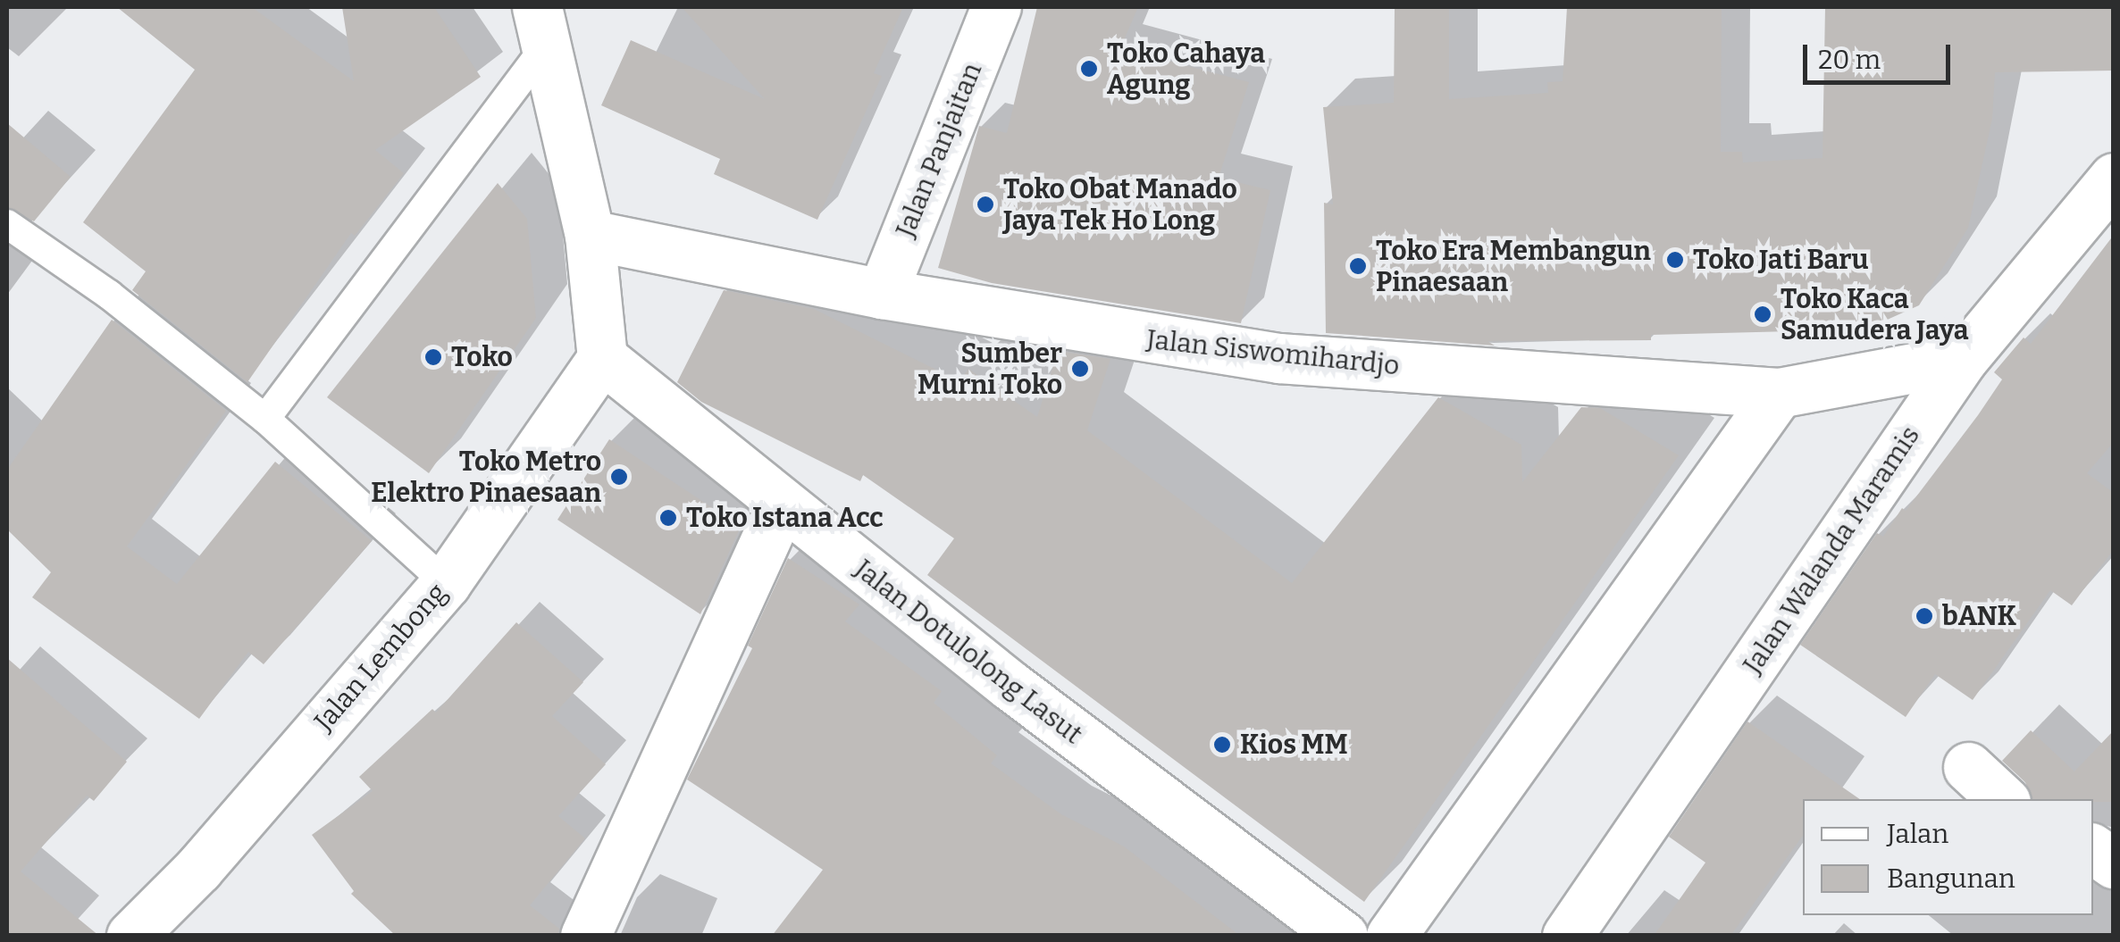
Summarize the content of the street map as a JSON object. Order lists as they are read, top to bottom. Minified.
{"streets":{"main road":["Jalan Panjaitan","Jalan Siswomihardjo","Jalan Walanda Maramis","Jalan Dotulolong Lasut","Jalan Lembong"]},"crossings":[["Jalan Panjaitan","Jalan Siswomihardjo"],["Jalan Siswomihardjo","Jalan Walanda Maramis"],["Jalan Dotulolong Lasut","Jalan Lembong"]],"places":["Toko Cahaya Agung","Toko Obat Manado Jaya Tek Ho Long","Toko Jati Baru","Toko Era Membangun Pinaesaan","Toko Kaca Samudera Jaya","Toko","Sumber Murni Toko","Toko Metro Elektro Pinaesaan","Toko Istana Acc","bANK","Kios MM"],"legend":["Jalan","Bangunan"],"scale_bar":"20 m"}
